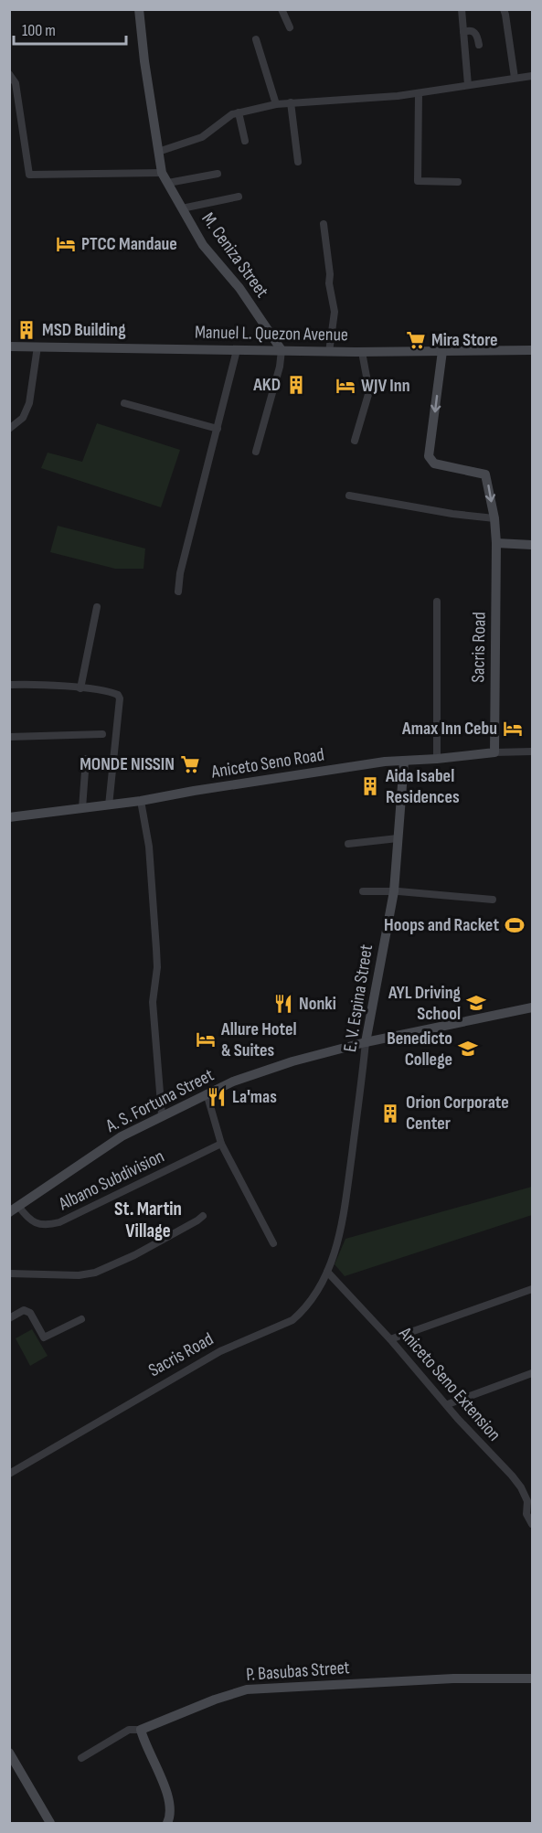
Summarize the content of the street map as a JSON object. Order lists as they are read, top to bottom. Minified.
{"streets":{"street":["M. Ceniza Street","Manuel L. Quezon Avenue","Sacris Road","Aniceto Seno Road","E. V. Espina Street","A. S. Fortuna Street","Albano Subdivision","Aniceto Seno Extension","P. Basubas Street"]},"crossings":[["M. Ceniza Street","Manuel L. Quezon Avenue"],["Manuel L. Quezon Avenue","Sacris Road"],["Sacris Road","Aniceto Seno Road"],["Sacris Road","E. V. Espina Street"],["Sacris Road","Aniceto Seno Extension"],["Aniceto Seno Road","E. V. Espina Street"],["E. V. Espina Street","A. S. Fortuna Street"],["A. S. Fortuna Street","Albano Subdivision"]],"districts":["St. Martin Village"],"places":{"hotel":["PTCC Mandaue","WJV Inn","Amax Inn Cebu","Allure Hotel & Suites"],"building":["MSD Building","AKD","Aida Isabel Residences","Orion Corporate Center"],"supermarket":["Mira Store","MONDE NISSIN"],"sports":["Hoops and Racket"],"school or university":["AYL Driving School","Benedicto College"],"restaurant":["Nonki","La'mas"]},"scale_bar":"100 m"}
